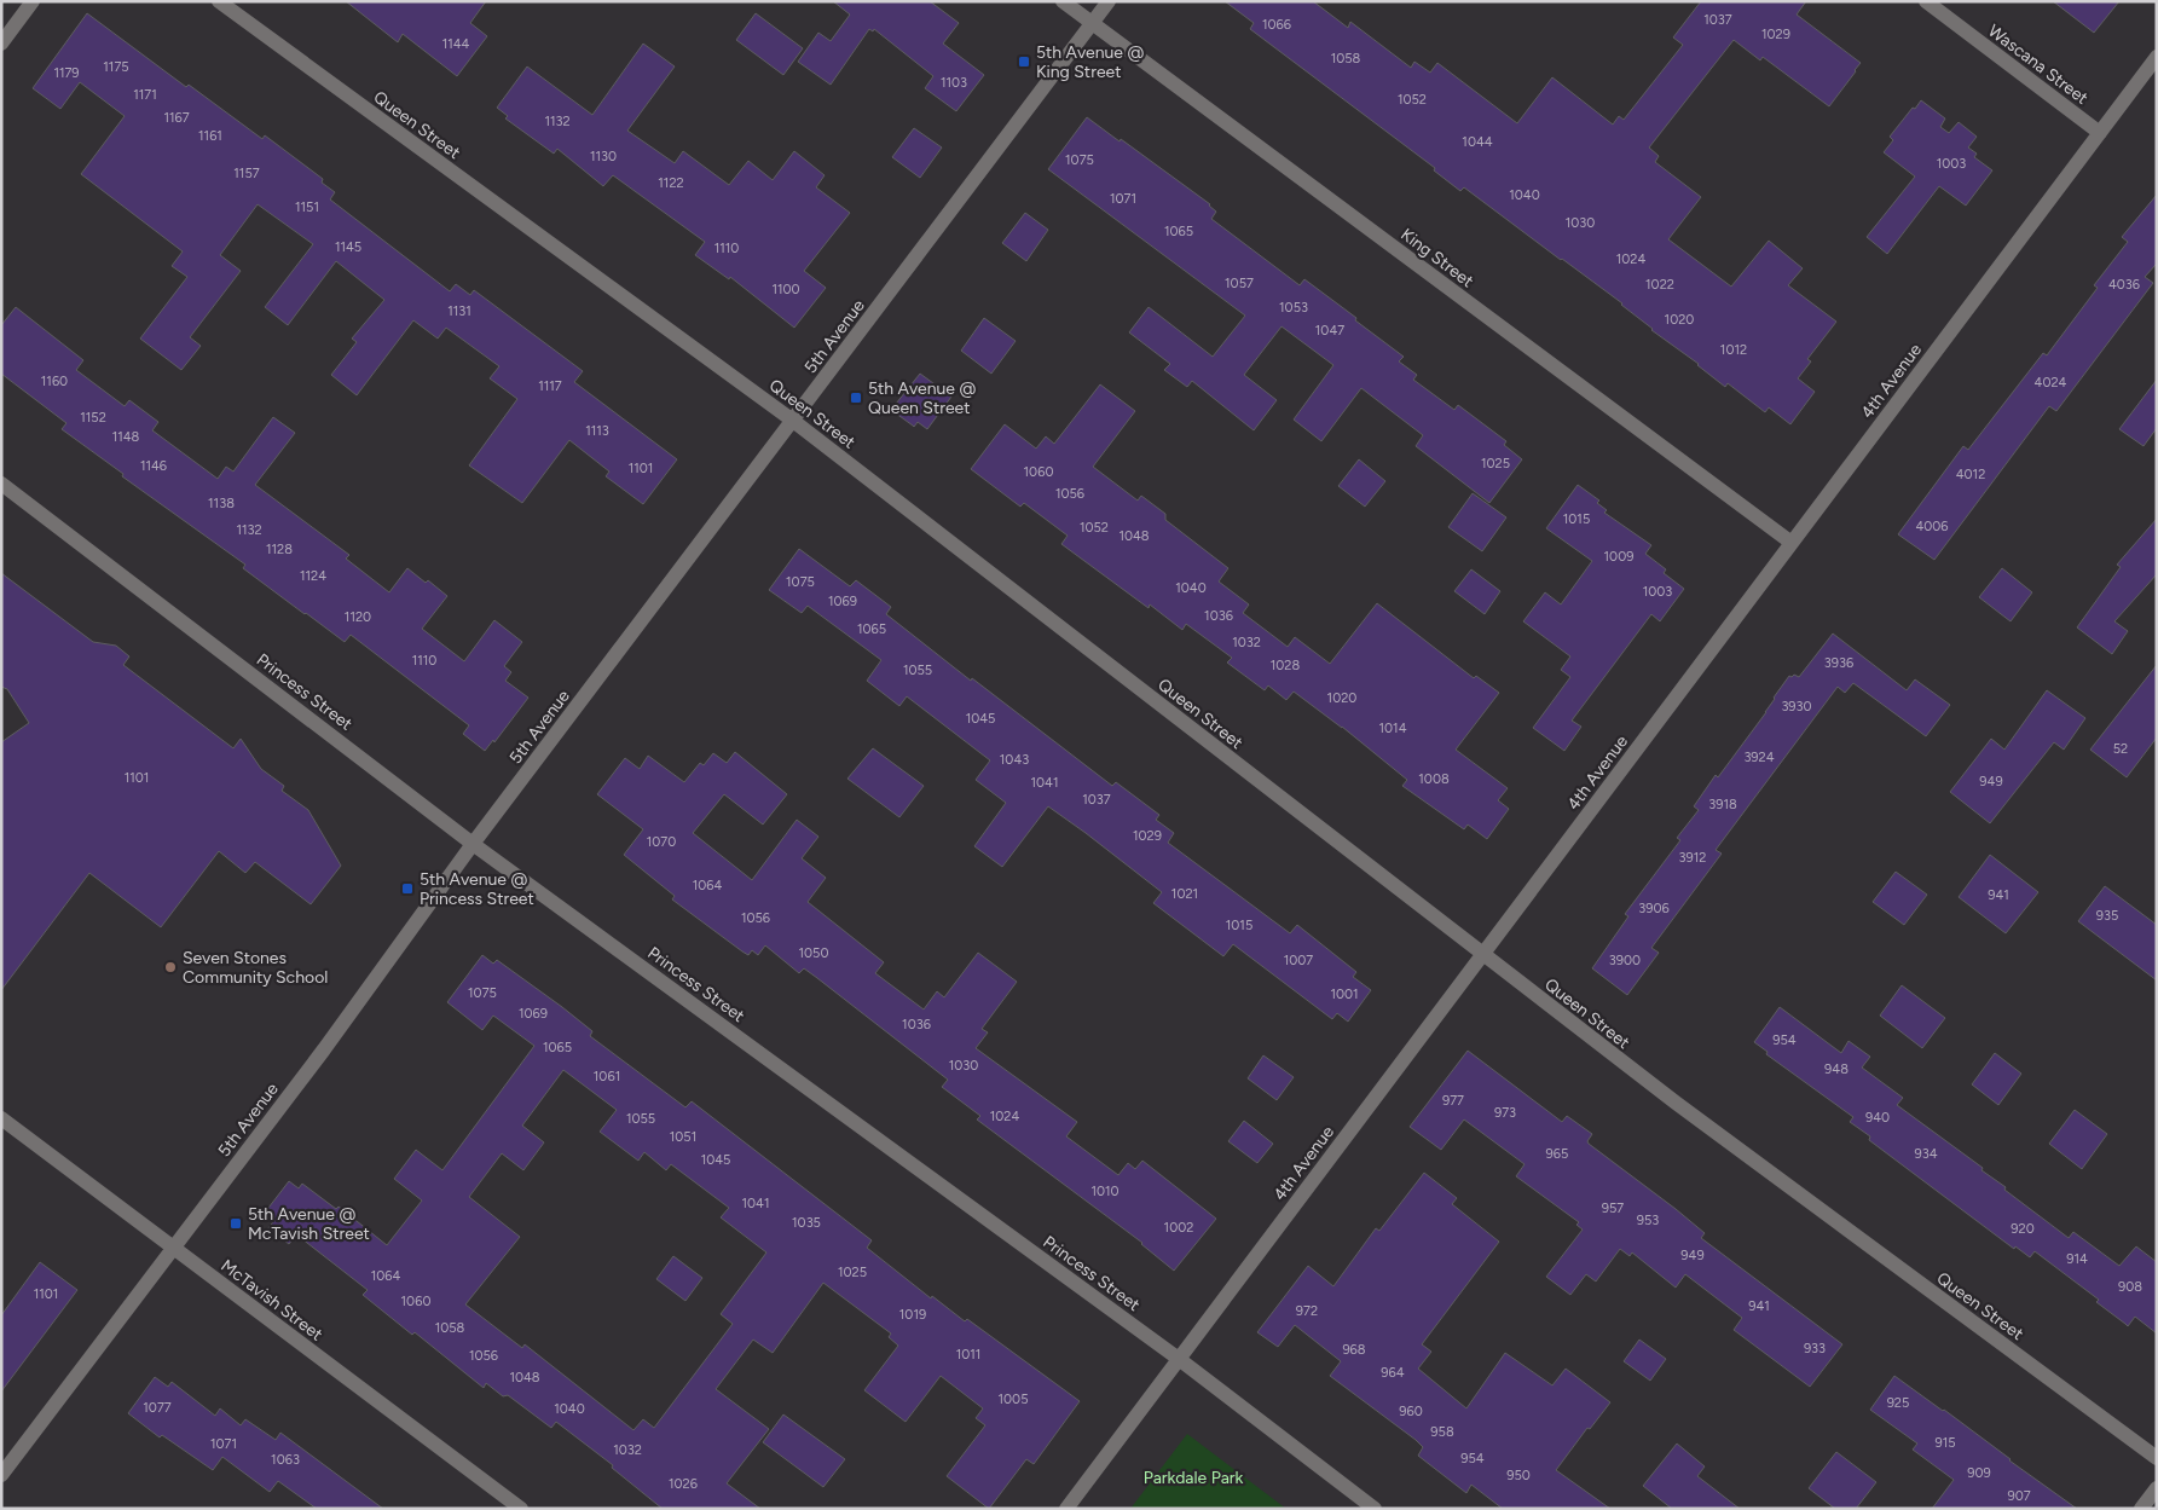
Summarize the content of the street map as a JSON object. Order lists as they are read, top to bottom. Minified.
{"streets":{"street":["Wascana Street","Queen Street","King Street","5th Avenue","4th Avenue","Princess Street","McTavish Street"]},"crossings":[["Wascana Street","4th Avenue"],["Queen Street","5th Avenue"],["Queen Street","4th Avenue"],["King Street","5th Avenue"],["King Street","4th Avenue"],["5th Avenue","Princess Street"],["5th Avenue","McTavish Street"],["4th Avenue","Princess Street"]],"parks":["Parkdale Park"],"places":{"transit":["5th Avenue @ King Street","5th Avenue @ Queen Street","5th Avenue @ Princess Street","5th Avenue @ McTavish Street"],"other":["Seven Stones Community School"]},"house_numbers":["1037","1066","1029","1144","1058","1175","1179","1103","1171","1052","1167","1132","1161","1044","1130","1075","1003","1157","1122","1040","1071","1151","1030","1065","1145","1110","1024","1057","1022","4036","1100","1053","1131","1020","1047","1012","1160","4024","1117","1152","1113","1148","1025","1146","1101","1060","4012","1056","1138","1015","4006","1052","1132","1048","1128","1009","1124","1075","1040","1003","1069","1036","1120","1065","1032","1110","3936","1028","1055","1020","3930","1045","1014","52","3924","1043","1101","1008","949","1041","1037","3918","1029","1070","3912","1064","1021","941","3906","935","1056","1015","1050","1007","3900","1075","1001","1069","1036","954","1065","1030","948","1061","977","973","1024","940","1055","1051","965","934","1045","1010","1041","957","953","1035","1002","920","949","914","1025","1064","908","1101","1060","941","972","1019","1058","933","968","1011","1056","964","1048","1005","925","1077","1040","960","958","915","1071","1032","954","1063","909","950","1026","907"]}
